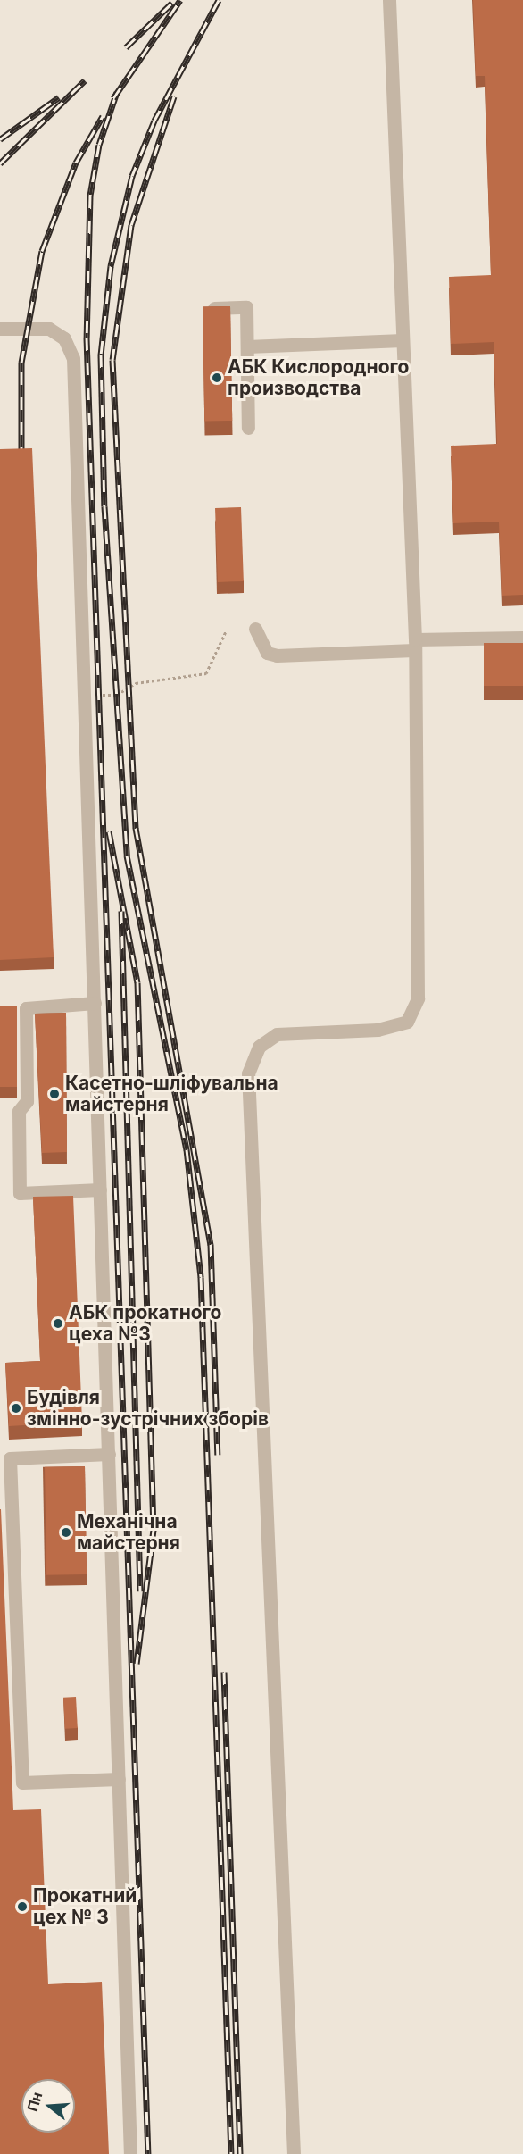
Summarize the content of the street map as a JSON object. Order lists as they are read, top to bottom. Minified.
{"places":["АБК Кислородного производства","Касетно-шліфувальна майстерня","АБК прокатного цеха №3","Будівля змінно-зустрічних зборів","Механічна майстерня","Прокатний цех № 3"],"north":"left"}
